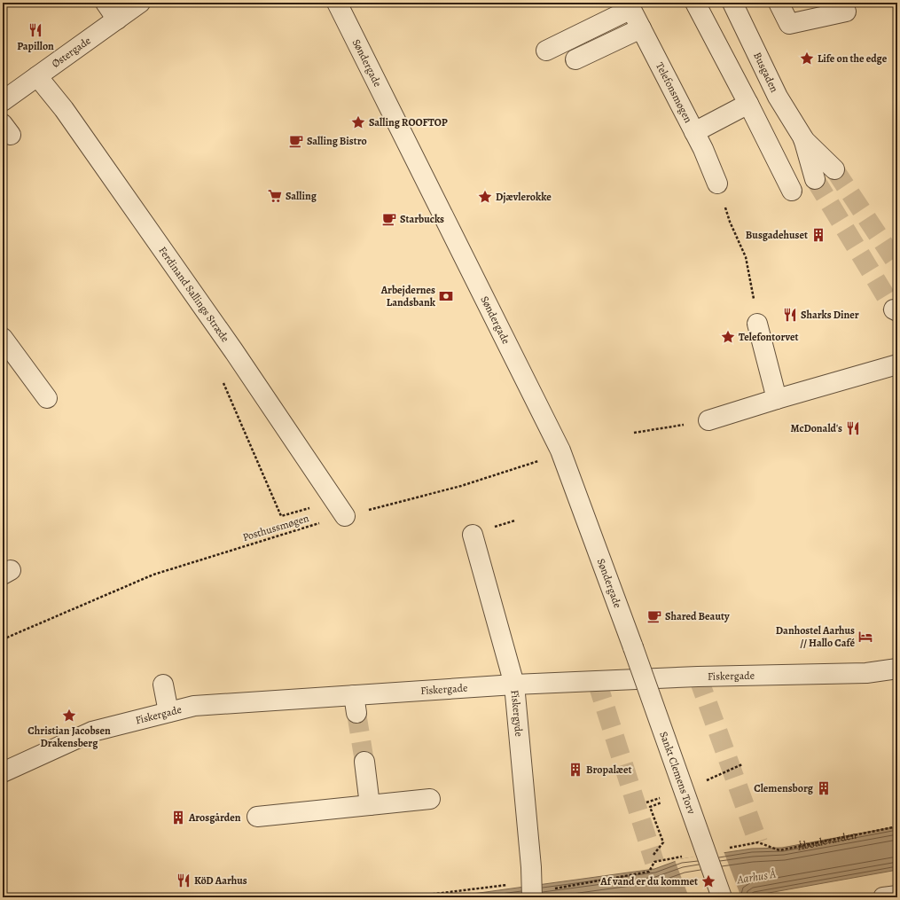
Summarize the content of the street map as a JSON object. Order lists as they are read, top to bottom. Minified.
{"streets":{"street":["Østergade","Søndergade","Busgaden","Telefonsmøgen","Ferdinand Sallings Stræde","Fiskergade","Fiskergyde","Sankt Clemens Torv"],"path":["Posthussmøgen","Åboulevarden"]},"crossings":[["Østergade","Ferdinand Sallings Stræde"],["Søndergade","Posthussmøgen"],["Søndergade","Sankt Clemens Torv"],["Ferdinand Sallings Stræde","Posthussmøgen"],["Fiskergade","Fiskergyde"]],"water":["Aarhus Å"],"places":{"restaurant":["Papillon","Sharks Diner","McDonald's","KöD Aarhus"],"place":["Life on the edge","Salling ROOFTOP","Djævlerokke","Telefontorvet","Christian Jacobsen Drakensberg","Af vand er du kommet"],"cafe":["Salling Bistro","Starbucks","Shared Beauty"],"supermarket":["Salling"],"building":["Busgadehuset","Bropalæet","Clemensborg","Arosgården"],"bank":["Arbejdernes Landsbank"],"hotel":["Danhostel Aarhus // Hallo Café"]}}
